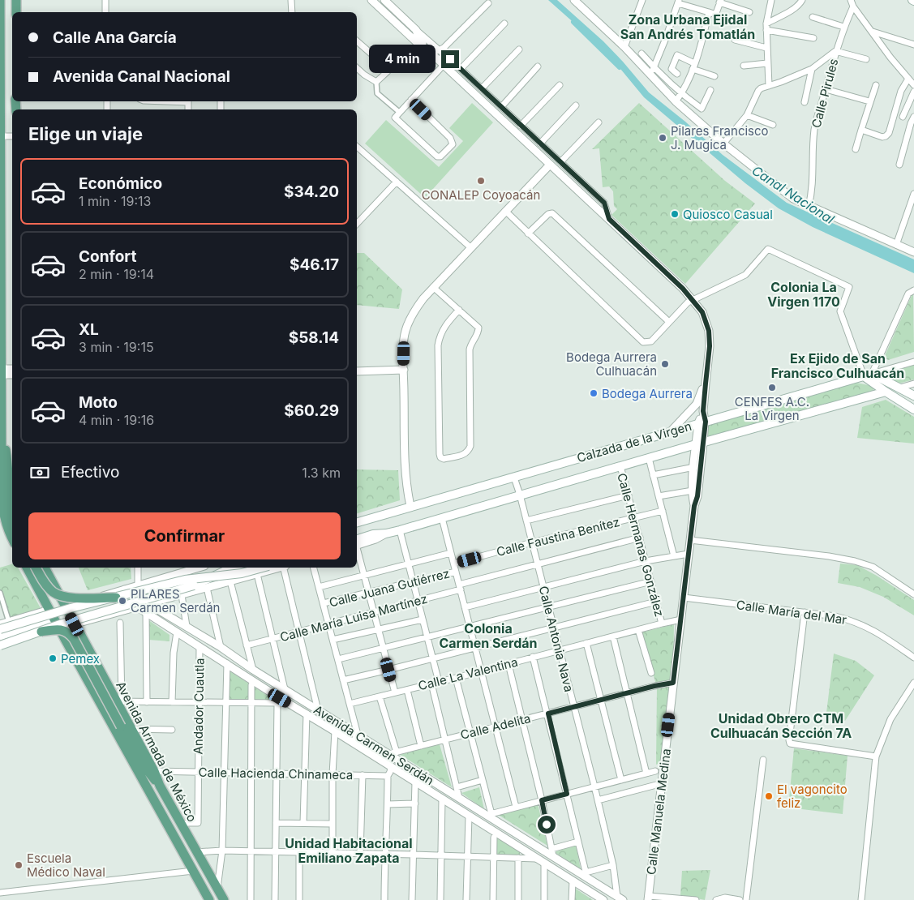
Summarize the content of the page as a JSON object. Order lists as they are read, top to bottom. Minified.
{"streets":{"main road":["Calzada de la Virgen","Avenida Armada de México"],"street":["Calle Pirules","Calle Faustina Benítez","Calle Hermanas González","Calle Juana Gutiérrez","Calle María del Mar","Calle María Luisa Martínez","Calle Antonia Nava","Calle La Valentina","Andador Cuautla","Calle Adelita","Avenida Carmen Serdán","Calle Hacienda Chinameca","Calle Manuela Medina"]},"crossings":[["Calzada de la Virgen","Calle Hermanas González"],["Calzada de la Virgen","Calle Antonia Nava"],["Calle Faustina Benítez","Calle Hermanas González"],["Calle Faustina Benítez","Calle Antonia Nava"],["Calle Hermanas González","Calle María Luisa Martínez"],["Calle Hermanas González","Calle La Valentina"],["Calle María del Mar","Calle Manuela Medina"],["Calle María Luisa Martínez","Calle Antonia Nava"],["Calle Antonia Nava","Calle La Valentina"],["Calle Antonia Nava","Calle Adelita"],["Calle Antonia Nava","Avenida Carmen Serdán"],["Calle La Valentina","Calle Manuela Medina"],["Andador Cuautla","Avenida Carmen Serdán"],["Andador Cuautla","Avenida Armada de México"],["Andador Cuautla","Calle Hacienda Chinameca"],["Calle Adelita","Avenida Carmen Serdán"],["Calle Adelita","Calle Manuela Medina"],["Avenida Armada de México","Calle Hacienda Chinameca"]],"districts":["Zona Urbana Ejidal San Andrés Tomatlán","Colonia La Virgen 1170","Ex Ejido de San Francisco Culhuacán","Colonia Carmen Serdán","Unidad Obrero CTM Culhuacán Sección 7A","Unidad Habitacional Emiliano Zapata"],"water":["Canal Nacional"],"places":["Pilares Francisco J. Mugica","CONALEP Coyoacán","Quiosco Casual","Bodega Aurrera Culhuacán","CENFES A.C. La Virgen","Bodega Aurrera","PILARES Carmen Serdán","Pemex","El vagoncito feliz","Escuela Médico Naval"],"page":{"banner":["Calle Ana García","Avenida Canal Nacional"],"bubble":"4 min","heading":"Elige un viaje","list":[{"name":"Económico","note":"1 min · 19:13","value":"$34.20"},{"name":"Confort","note":"2 min · 19:14","value":"$46.17"},{"name":"XL","note":"3 min · 19:15","value":"$58.14"},{"name":"Moto","note":"4 min · 19:16","value":"$60.29"}],"pay":["Efectivo","1.3 km"],"buttons":"Confirmar"}}
